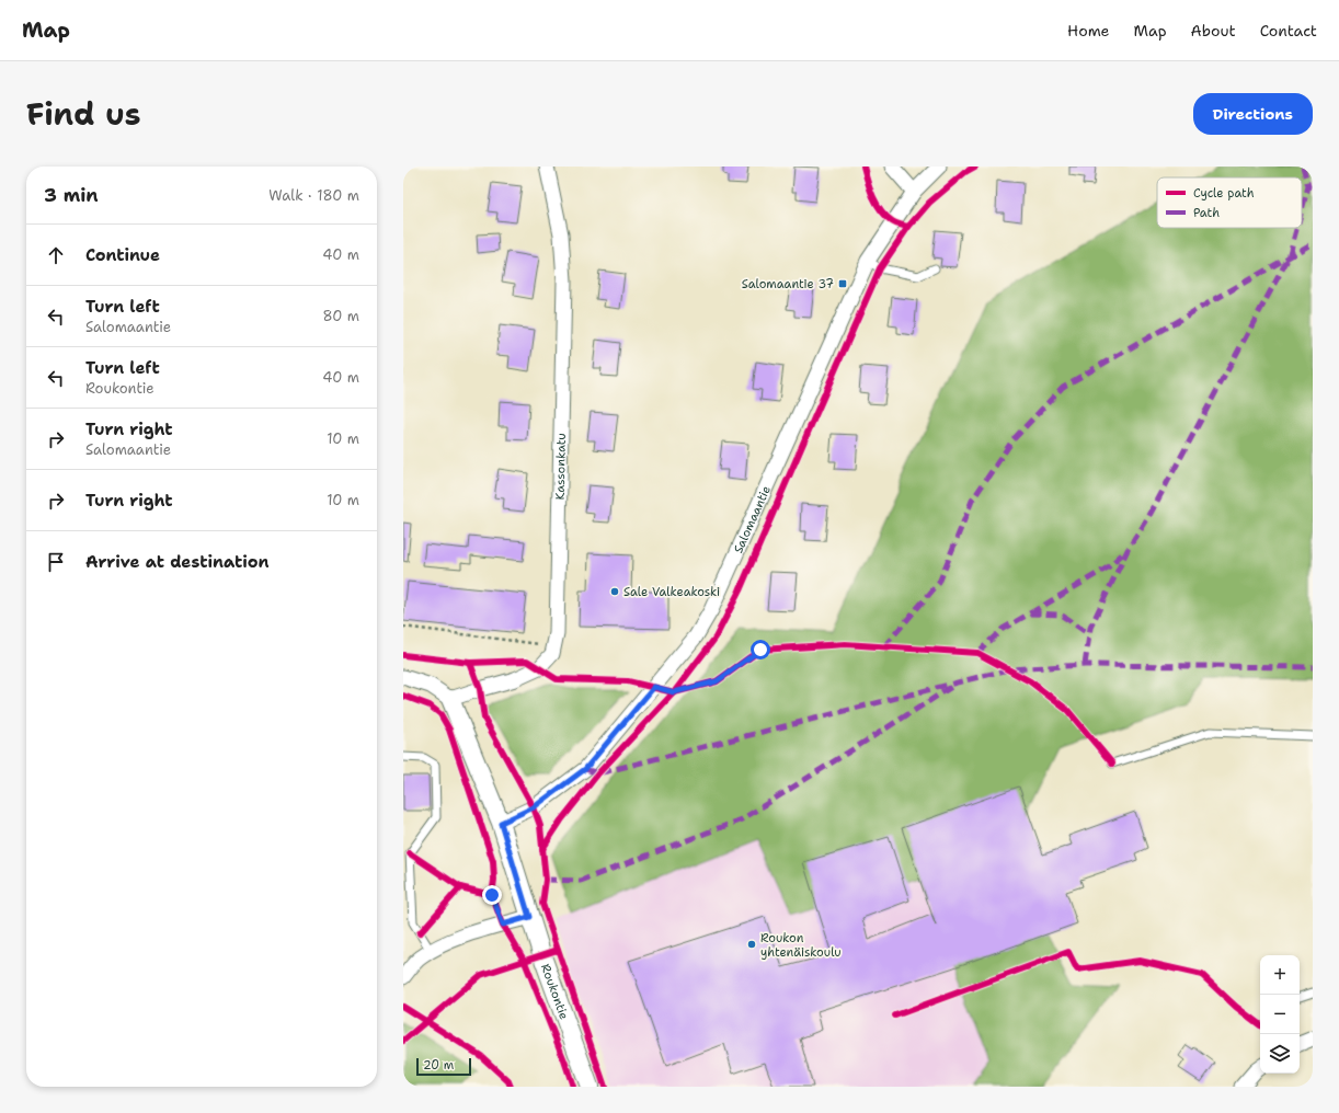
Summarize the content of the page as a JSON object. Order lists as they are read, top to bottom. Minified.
{"streets":{"street":["Kassonkatu","Salomaantie","Roukontie"]},"crossings":[["Kassonkatu","Roukontie"],["Salomaantie","Roukontie"]],"places":{"transit":["Salomaantie 37"],"other":["Sale Valkeakoski","Roukon yhtenäiskoulu"]},"legend":["Cycle path","Path"],"scale_bar":"20 m","page":{"header":"Map","nav":["Home","Map","About","Contact"],"title":"Find us","buttons":"Directions","heading":["3 min","Walk · 180 m"],"list":[["Continue","40 m"],["Turn left","Salomaantie","80 m"],["Turn left","Roukontie","40 m"],["Turn right","Salomaantie","10 m"],["Turn right","10 m"],"Arrive at destination"],"map_buttons":["+","−"],"scale":"20 m"}}
